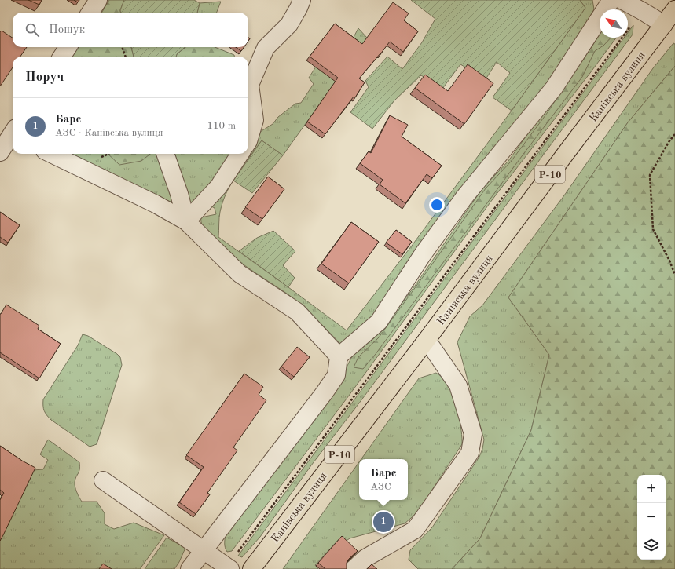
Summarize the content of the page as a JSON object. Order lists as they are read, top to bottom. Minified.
{"streets":{"main road":["Канівська вулиця","Р-10"]},"north":"top left","page":{"search":"Пошук","heading":"Поруч","list":[{"mark":"1","name":"Барс","note":"АЗС · Канівська вулиця","value":"110 m"}],"popup":["Барс","АЗС"],"map_buttons":["+","−"],"pins":"1"}}
